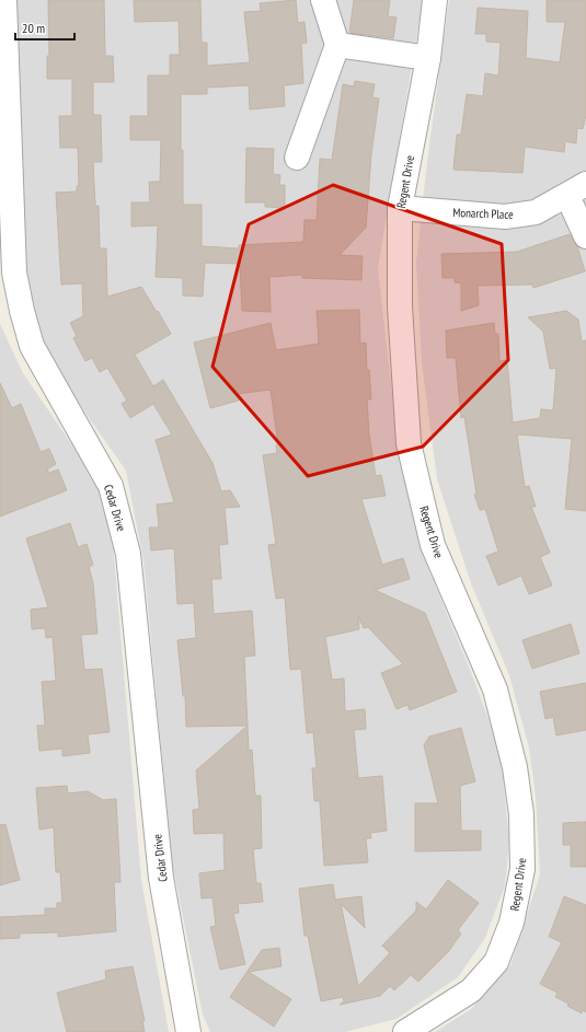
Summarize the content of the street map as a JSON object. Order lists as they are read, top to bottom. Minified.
{"streets":{"street":["Regent Drive","Monarch Place","Cedar Drive"]},"crossings":[["Regent Drive","Monarch Place"]],"scale_bar":"20 m"}
